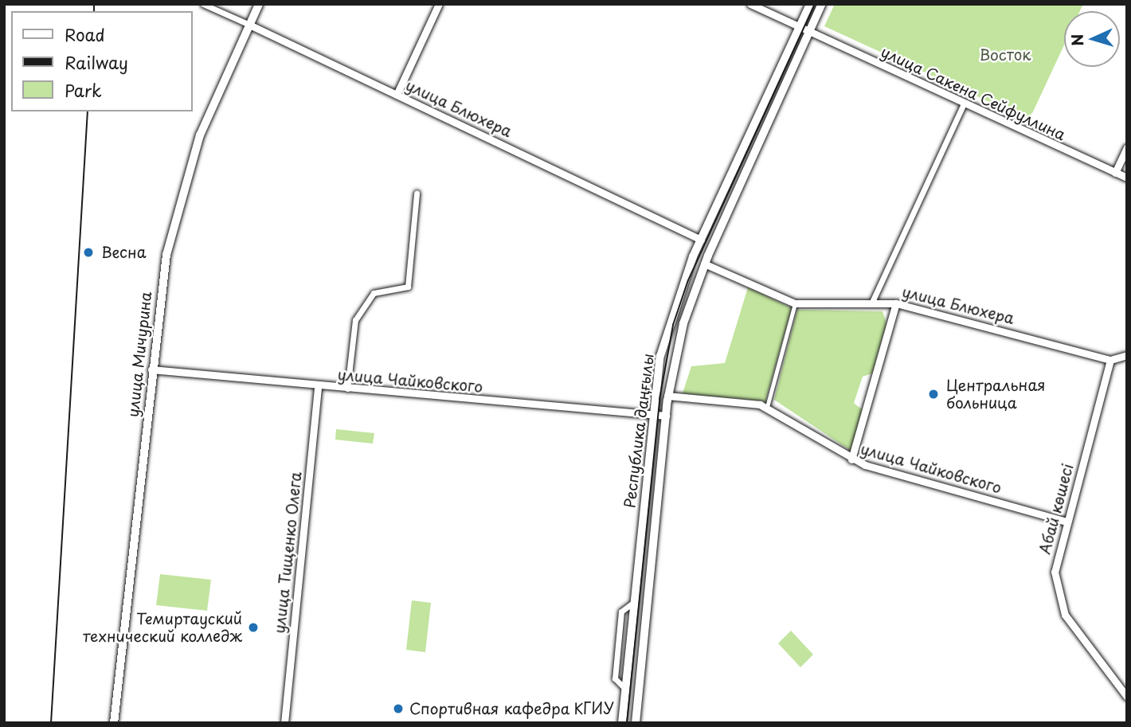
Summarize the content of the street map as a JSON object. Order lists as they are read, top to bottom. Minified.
{"streets":{"main road":["улица Мичурина","Республика даңғылы"],"street":["улица Сакена Сейфуллина","улица Блюхера","улица Чайковского","Абай көшесі","улица Тищенко Олега"]},"crossings":[["улица Сакена Сейфуллина","Республика даңғылы"],["улица Блюхера","улица Мичурина"],["улица Блюхера","Республика даңғылы"],["улица Блюхера","Абай көшесі"],["улица Мичурина","улица Чайковского"],["улица Чайковского","Республика даңғылы"],["улица Чайковского","Абай көшесі"],["улица Чайковского","улица Тищенко Олега"]],"parks":["Восток"],"places":["Весна","Центральная больница","Темиртауский технический колледж","Спортивная кафедра КГИУ"],"legend":["Road","Railway","Park"],"north":"left"}
